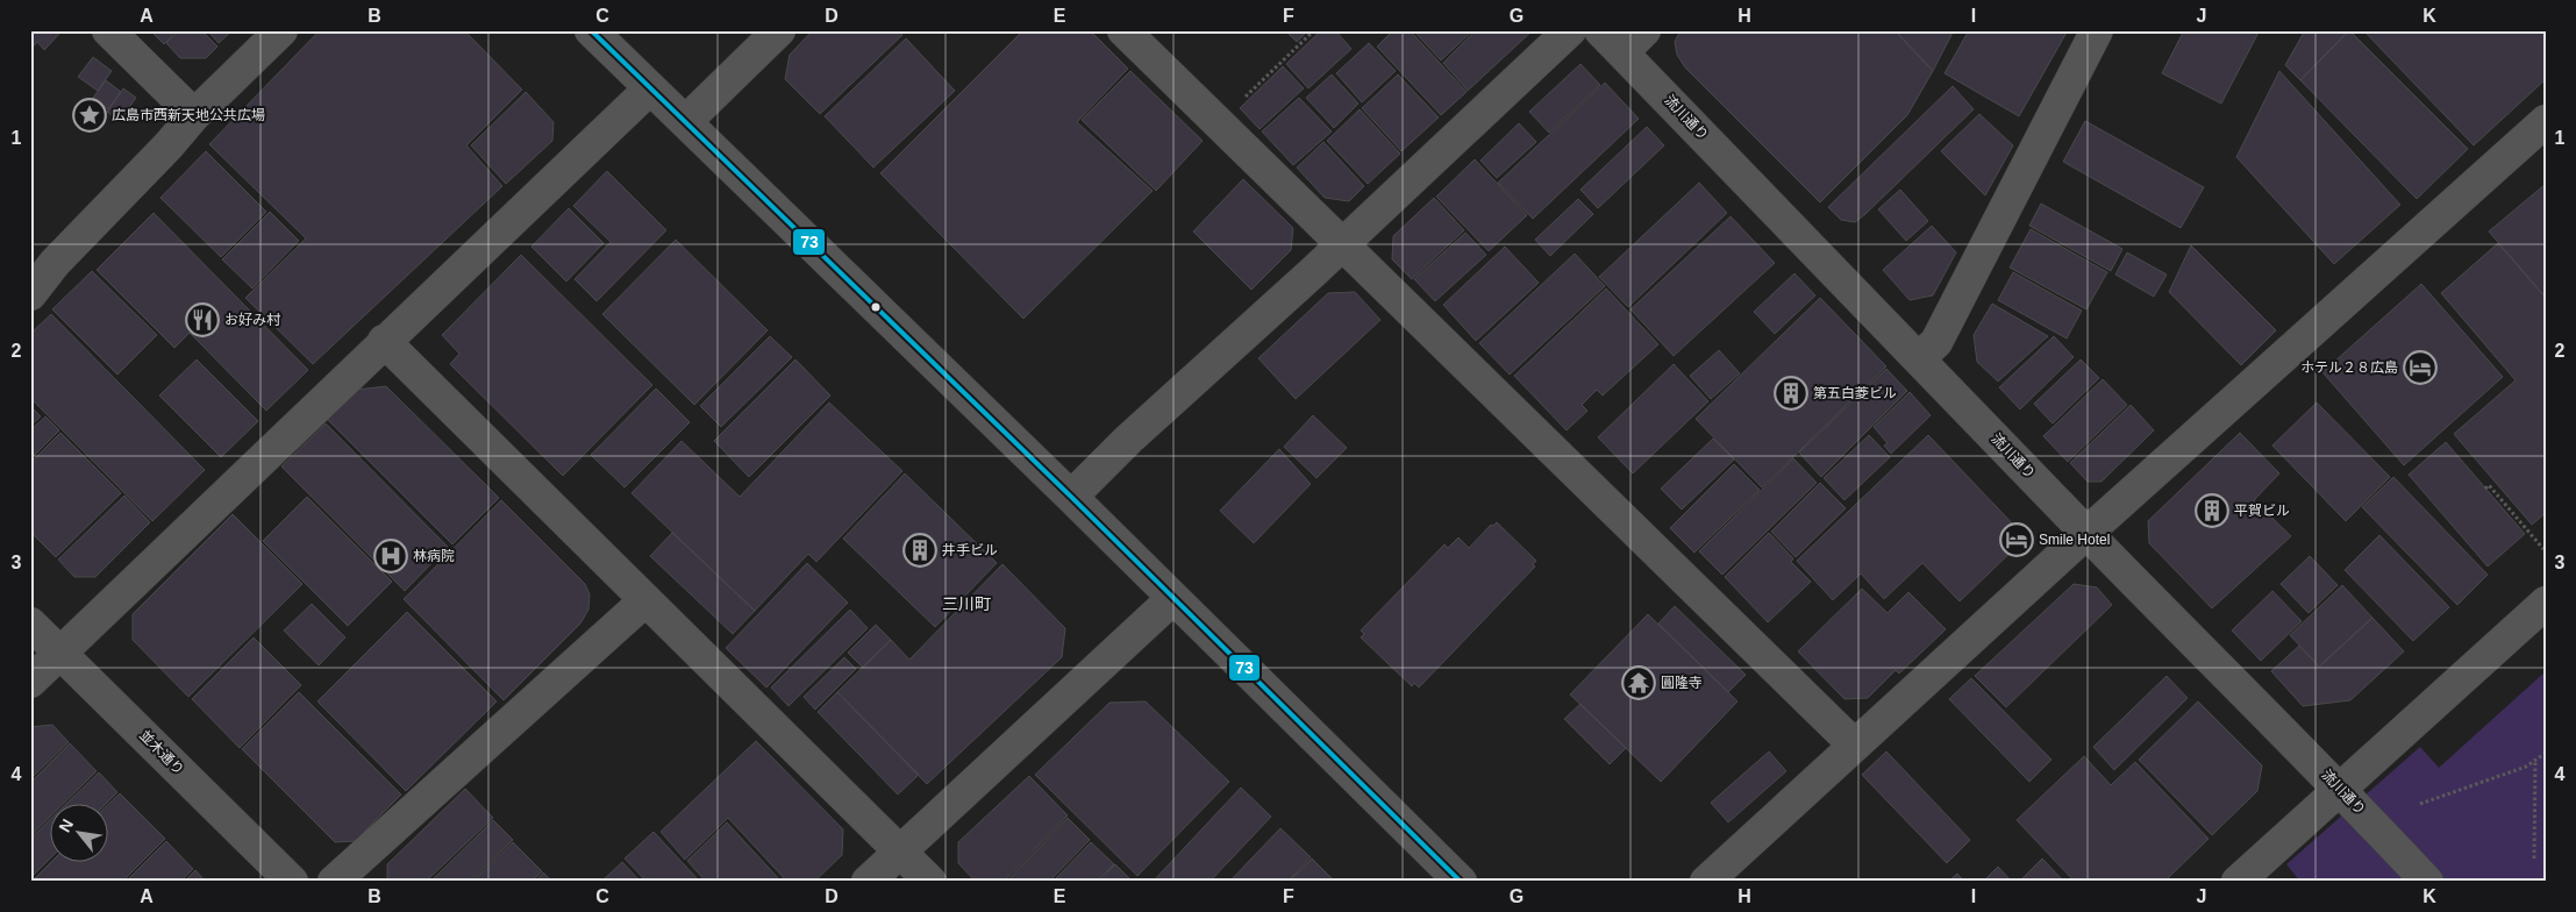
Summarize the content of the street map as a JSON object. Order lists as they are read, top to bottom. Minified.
{"streets":{"street":["流川通り","並木通り"]},"districts":["三川町"],"places":{"place":["広島市西新天地公共広場"],"restaurant":["お好み村"],"hotel":["ホテル２８広島","Smile Hotel"],"building":["第五白菱ビル","平賀ビル","井手ビル"],"hospital":["林病院"],"temple":["圓隆寺"]},"lines":["transit line 73"],"north":"top left","grid":{"columns":["A","B","C","D","E","F","G","H","I","J","K"],"rows":["1","2","3","4"]}}
